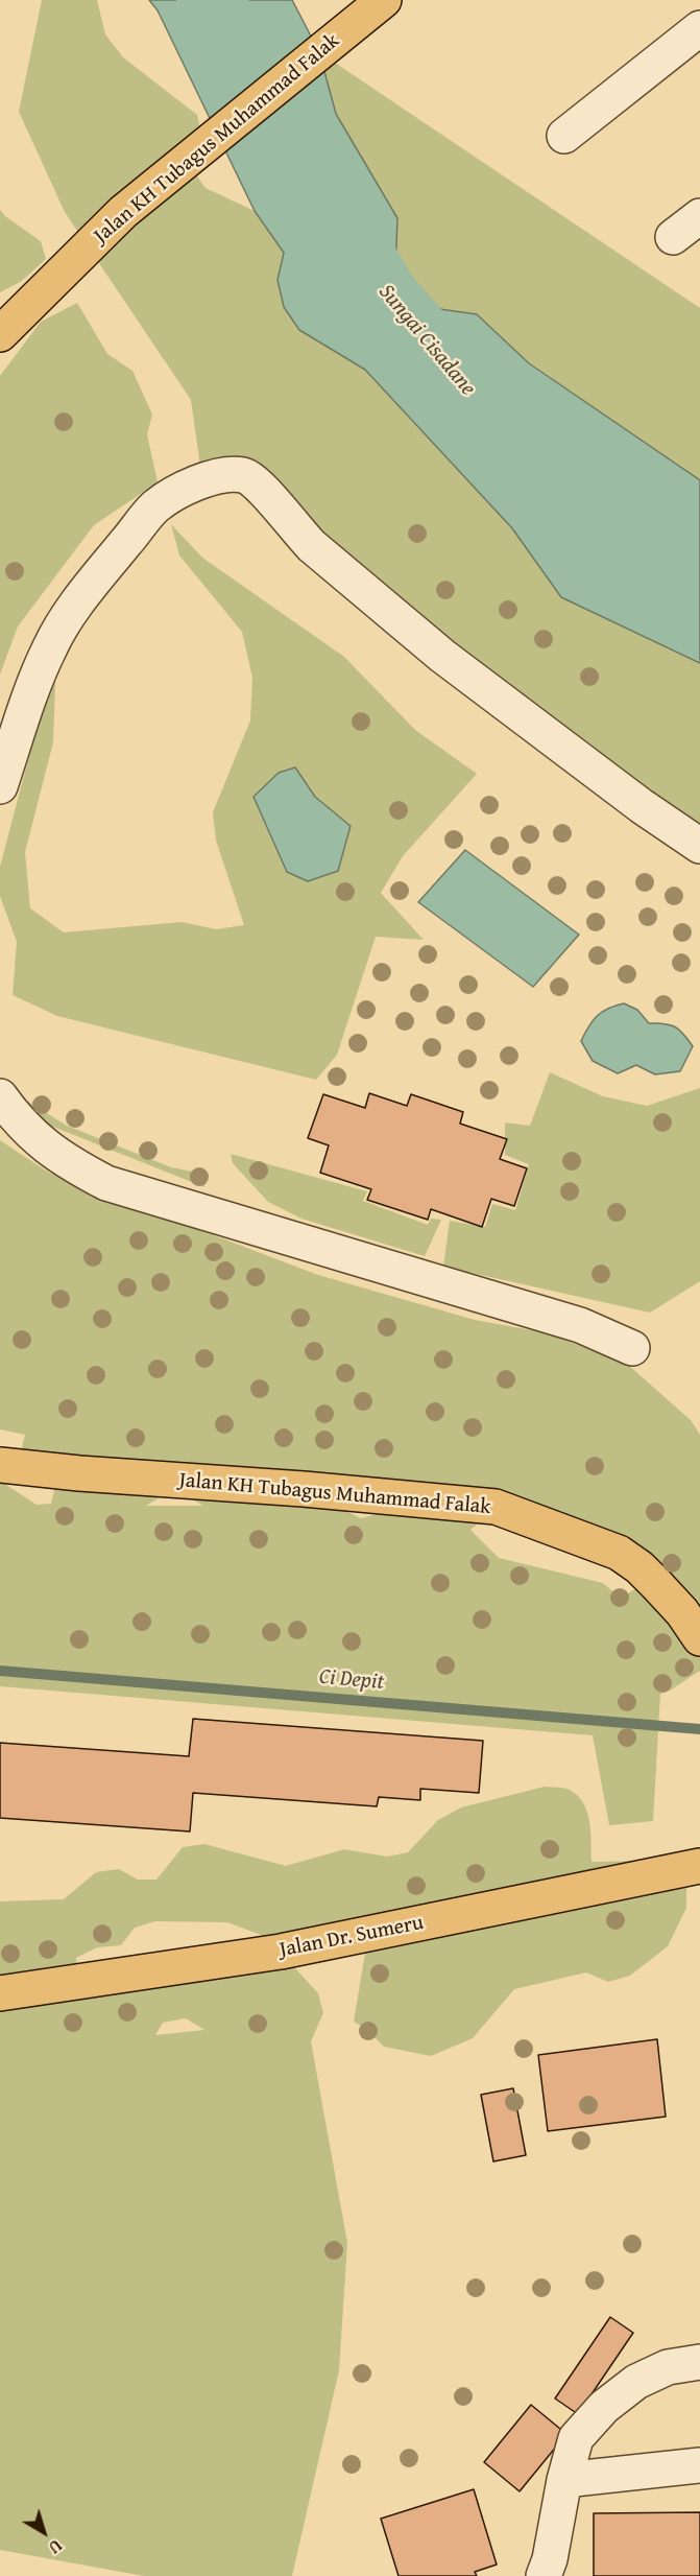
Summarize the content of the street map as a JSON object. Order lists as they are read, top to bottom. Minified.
{"streets":{"main road":["Jalan KH Tubagus Muhammad Falak","Jalan Dr. Sumeru"]},"water":["Sungai Cisadane","Ci Depit"],"north":"bottom right"}
